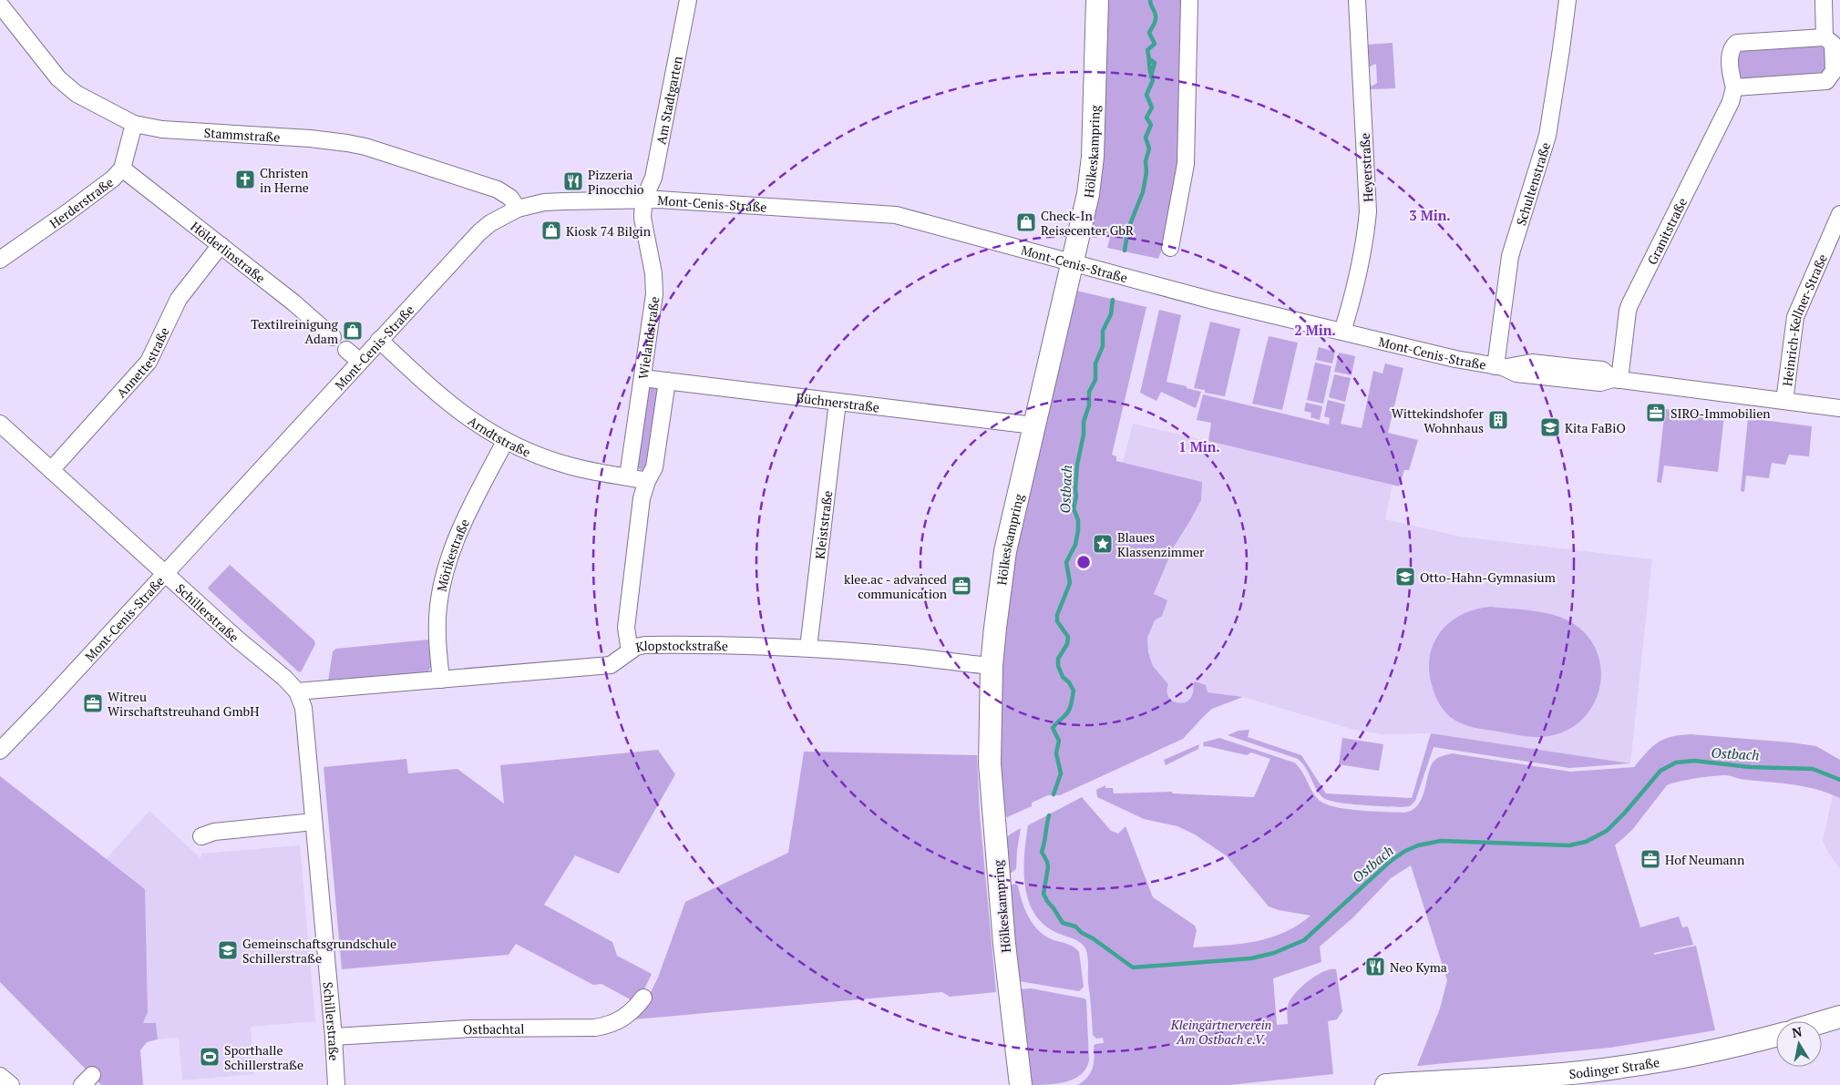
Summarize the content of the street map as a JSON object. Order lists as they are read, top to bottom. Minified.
{"streets":{"main road":["Hölkeskampring","Sodinger Straße"],"street":["Am Stadtgarten","Stammstraße","Heyerstraße","Schultenstraße","Herderstraße","Mont-Cenis-Straße","Granitstraße","Hölderlinstraße","Heinrich-Kellner-Straße","Wielandstraße","Annettestraße","Büchnerstraße","Arndtstraße","Kleiststraße","Mörikestraße","Schillerstraße","Klopstockstraße","Ostbachtal"]},"crossings":[["Am Stadtgarten","Mont-Cenis-Straße"],["Am Stadtgarten","Wielandstraße"],["Stammstraße","Herderstraße"],["Stammstraße","Mont-Cenis-Straße"],["Hölkeskampring","Mont-Cenis-Straße"],["Hölkeskampring","Büchnerstraße"],["Hölkeskampring","Klopstockstraße"],["Heyerstraße","Mont-Cenis-Straße"],["Schultenstraße","Mont-Cenis-Straße"],["Herderstraße","Hölderlinstraße"],["Mont-Cenis-Straße","Granitstraße"],["Mont-Cenis-Straße","Heinrich-Kellner-Straße"],["Mont-Cenis-Straße","Wielandstraße"],["Mont-Cenis-Straße","Arndtstraße"],["Mont-Cenis-Straße","Schillerstraße"],["Hölderlinstraße","Annettestraße"],["Wielandstraße","Büchnerstraße"],["Wielandstraße","Arndtstraße"],["Wielandstraße","Klopstockstraße"],["Annettestraße","Schillerstraße"],["Büchnerstraße","Kleiststraße"],["Arndtstraße","Mörikestraße"],["Kleiststraße","Klopstockstraße"],["Mörikestraße","Klopstockstraße"],["Schillerstraße","Klopstockstraße"],["Schillerstraße","Ostbachtal"]],"water":["Ostbach"],"parks":["Kleingärtnerverein Am Ostbach e.V."],"places":{"church":["Christen in Herne"],"restaurant":["Pizzeria Pinocchio","Neo Kyma"],"shop":["Check-In Reisecenter GbR","Kiosk 74 Bilgin","Textilreinigung Adam"],"office":["SIRO-Immobilien","klee.ac - advanced communication","Witreu Wirschaftstreuhand GmbH","Hof Neumann"],"building":["Wittekindshofer Wohnhaus"],"school or university":["Kita FaBiO","Otto-Hahn-Gymnasium","Gemeinschaftsgrundschule Schillerstraße"],"place":["Blaues Klassenzimmer"],"sports":["Sporthalle Schillerstraße"]},"north":"top","rings":["3 Min.","2 Min.","1 Min."]}
